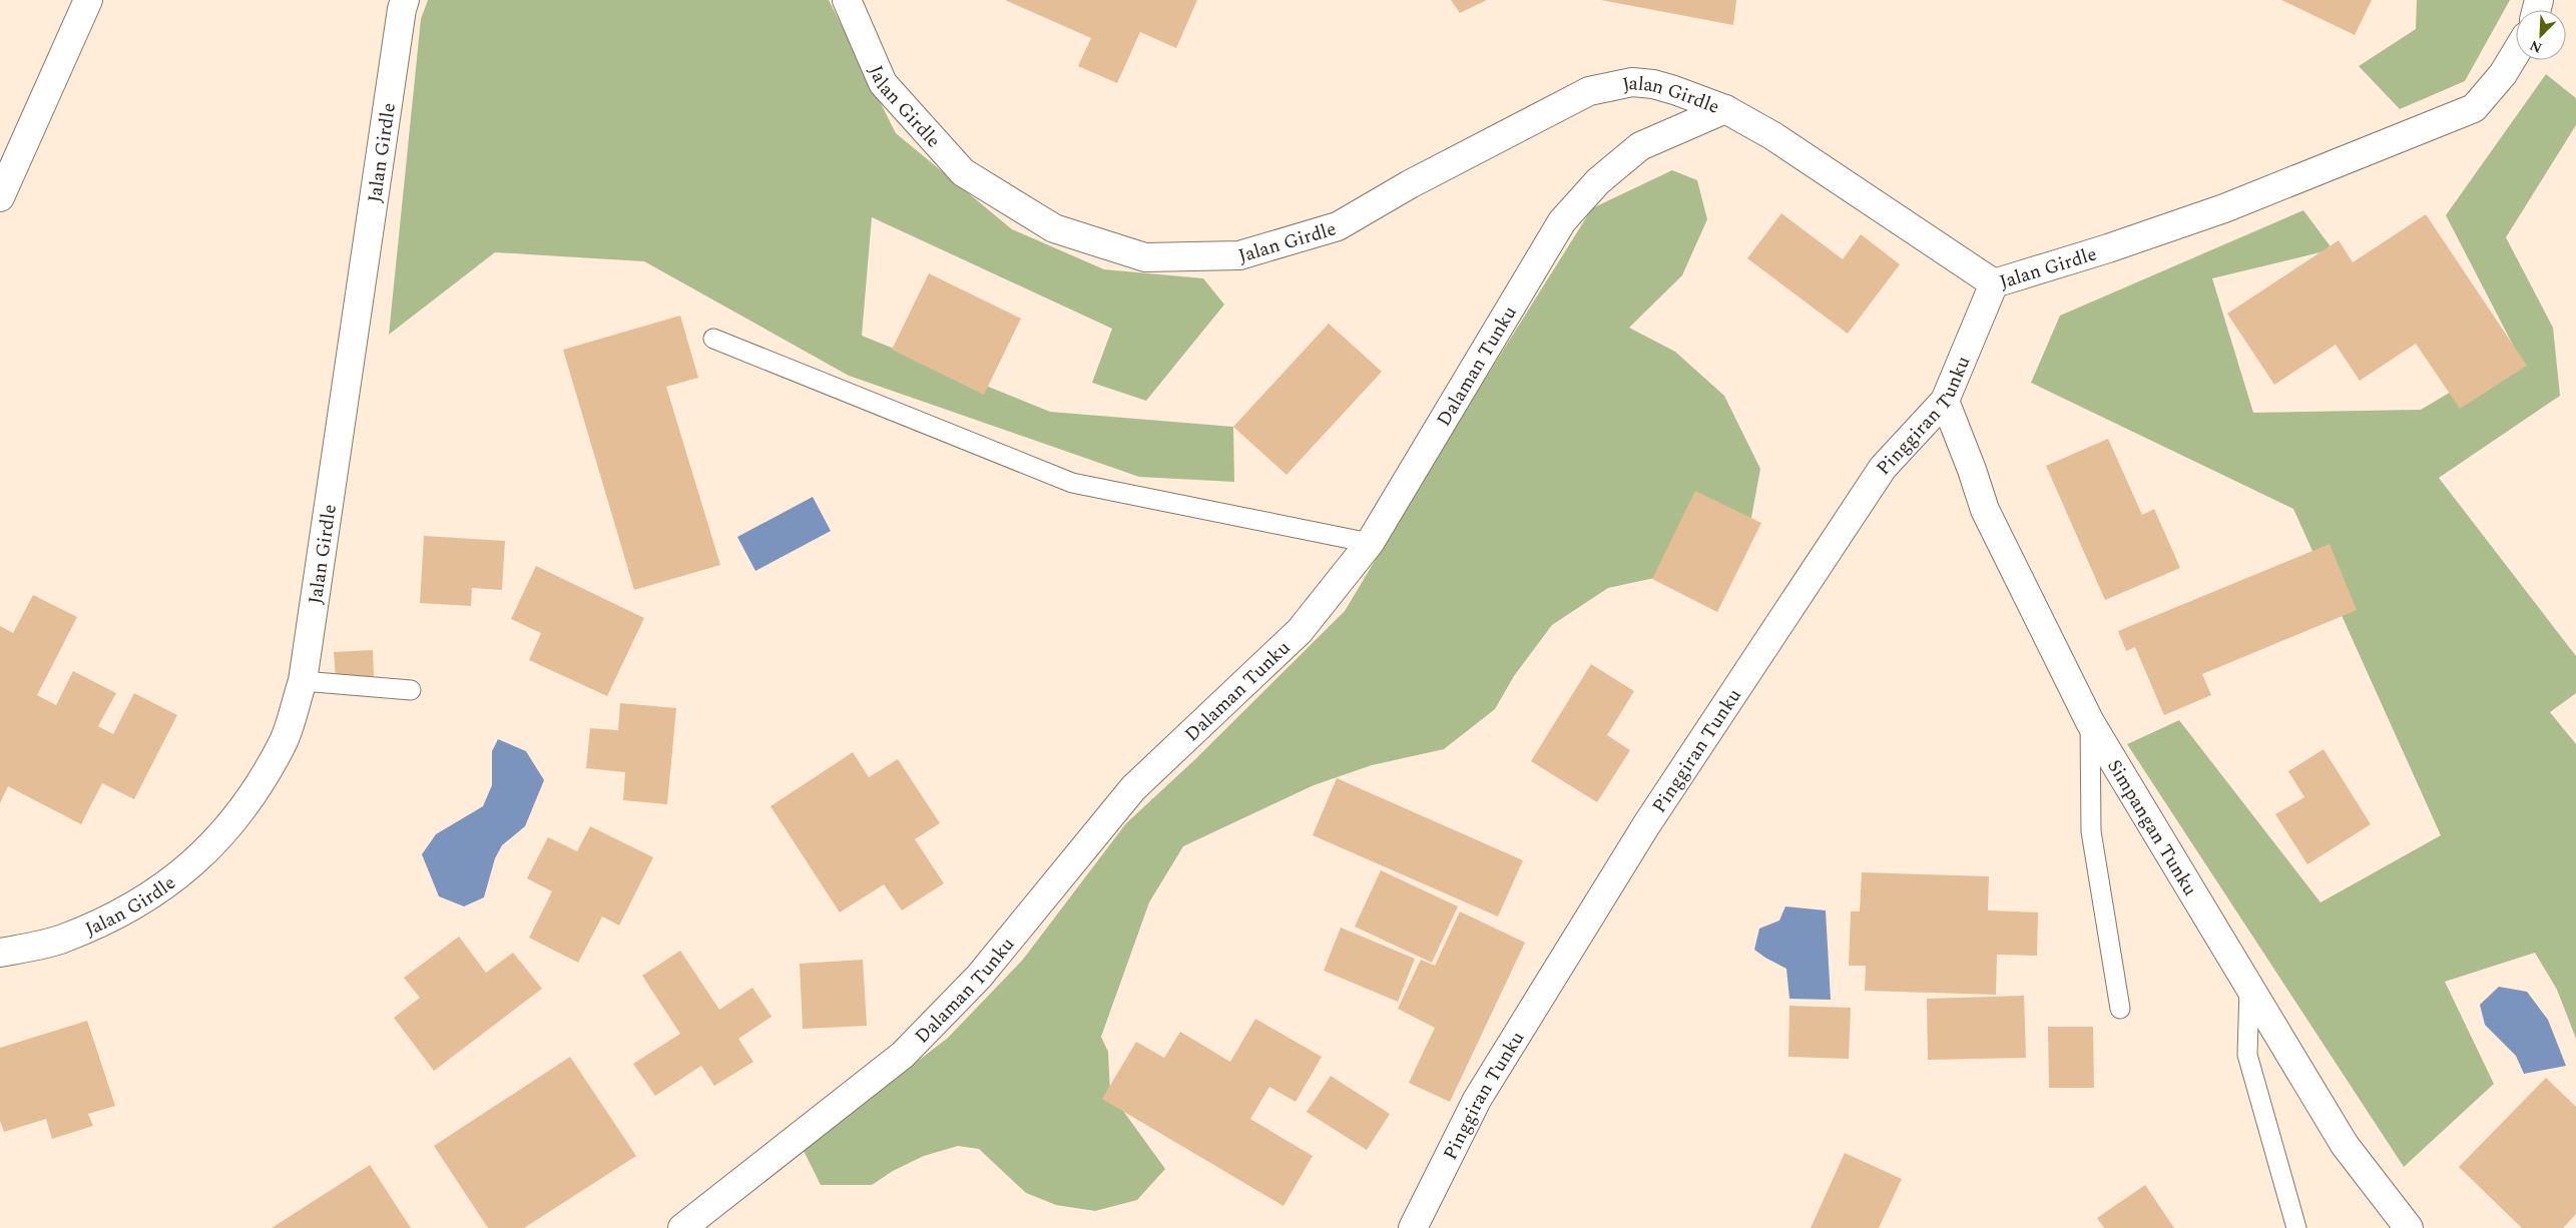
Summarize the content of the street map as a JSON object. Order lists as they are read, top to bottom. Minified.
{"streets":{"street":["Jalan Girdle","Dalaman Tunku","Pinggiran Tunku","Simpangan Tunku"]},"crossings":[["Jalan Girdle","Dalaman Tunku"],["Jalan Girdle","Pinggiran Tunku"],["Pinggiran Tunku","Simpangan Tunku"]],"north":"bottom left"}
